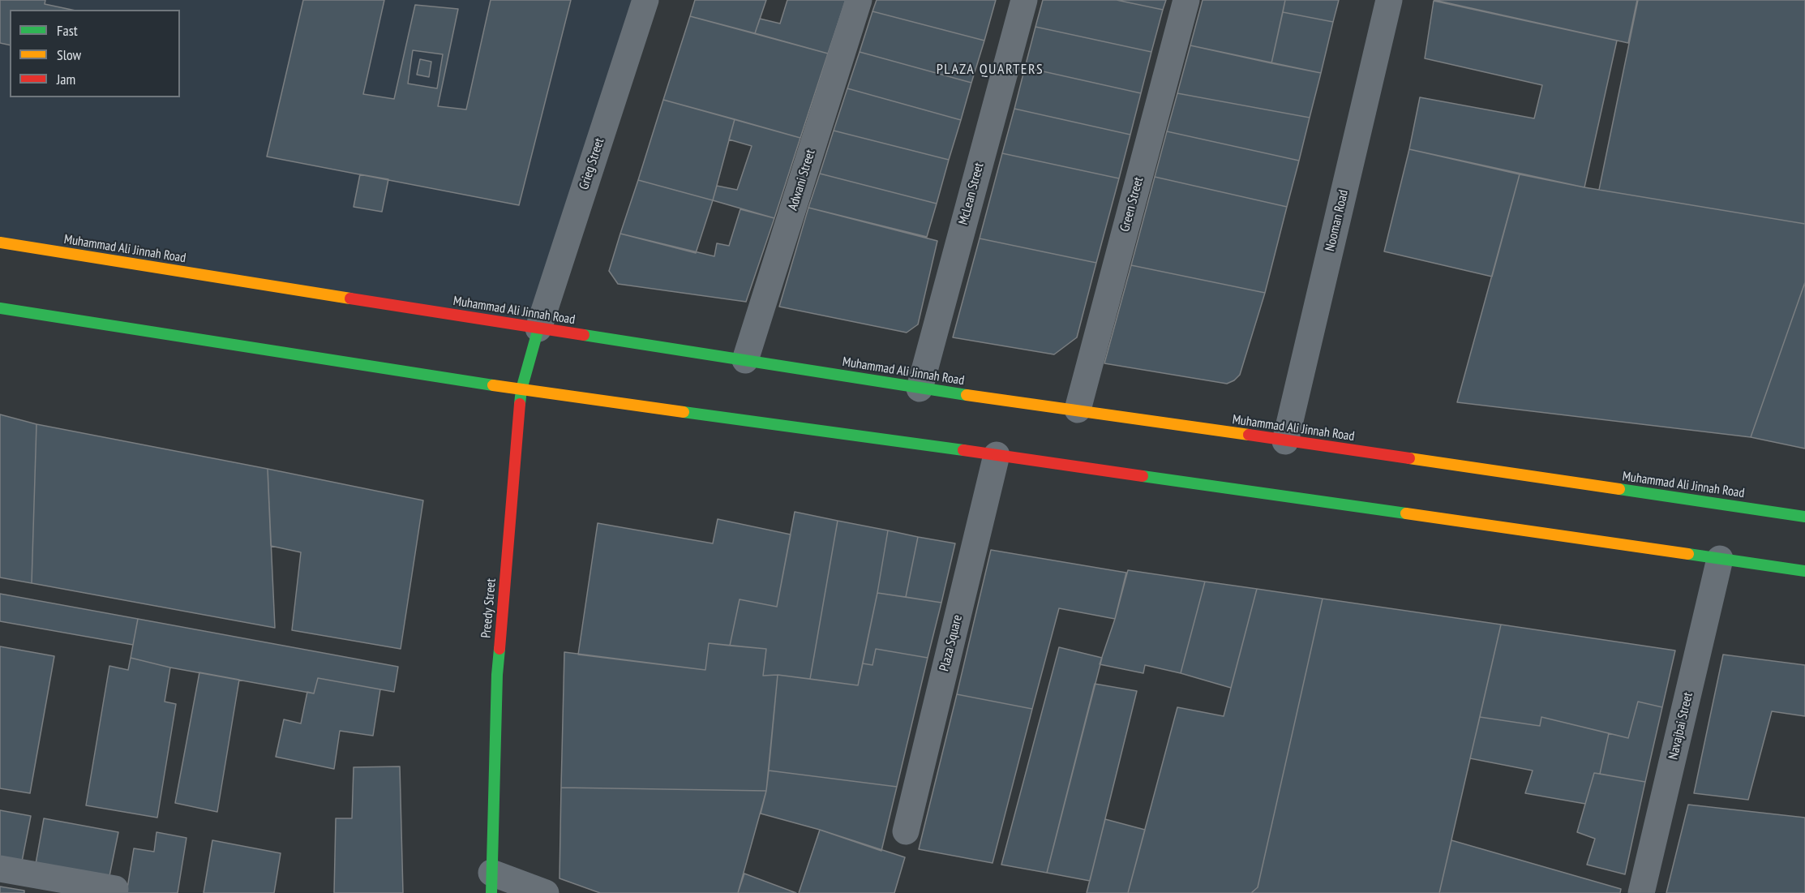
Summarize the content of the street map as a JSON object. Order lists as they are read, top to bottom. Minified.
{"streets":{"main road":["Muhammad Ali Jinnah Road","Preedy Street"],"street":["Grieg Street","Adwani Street","McLean Street","Green Street","Nooman Road","Plaza Square","Navajbai Street"]},"crossings":[["Grieg Street","Muhammad Ali Jinnah Road"],["Grieg Street","Preedy Street"],["Adwani Street","Muhammad Ali Jinnah Road"],["McLean Street","Muhammad Ali Jinnah Road"],["Green Street","Muhammad Ali Jinnah Road"],["Nooman Road","Muhammad Ali Jinnah Road"],["Muhammad Ali Jinnah Road","Preedy Street"]],"districts":["PLAZA QUARTERS"],"legend":["Fast","Slow","Jam"]}
